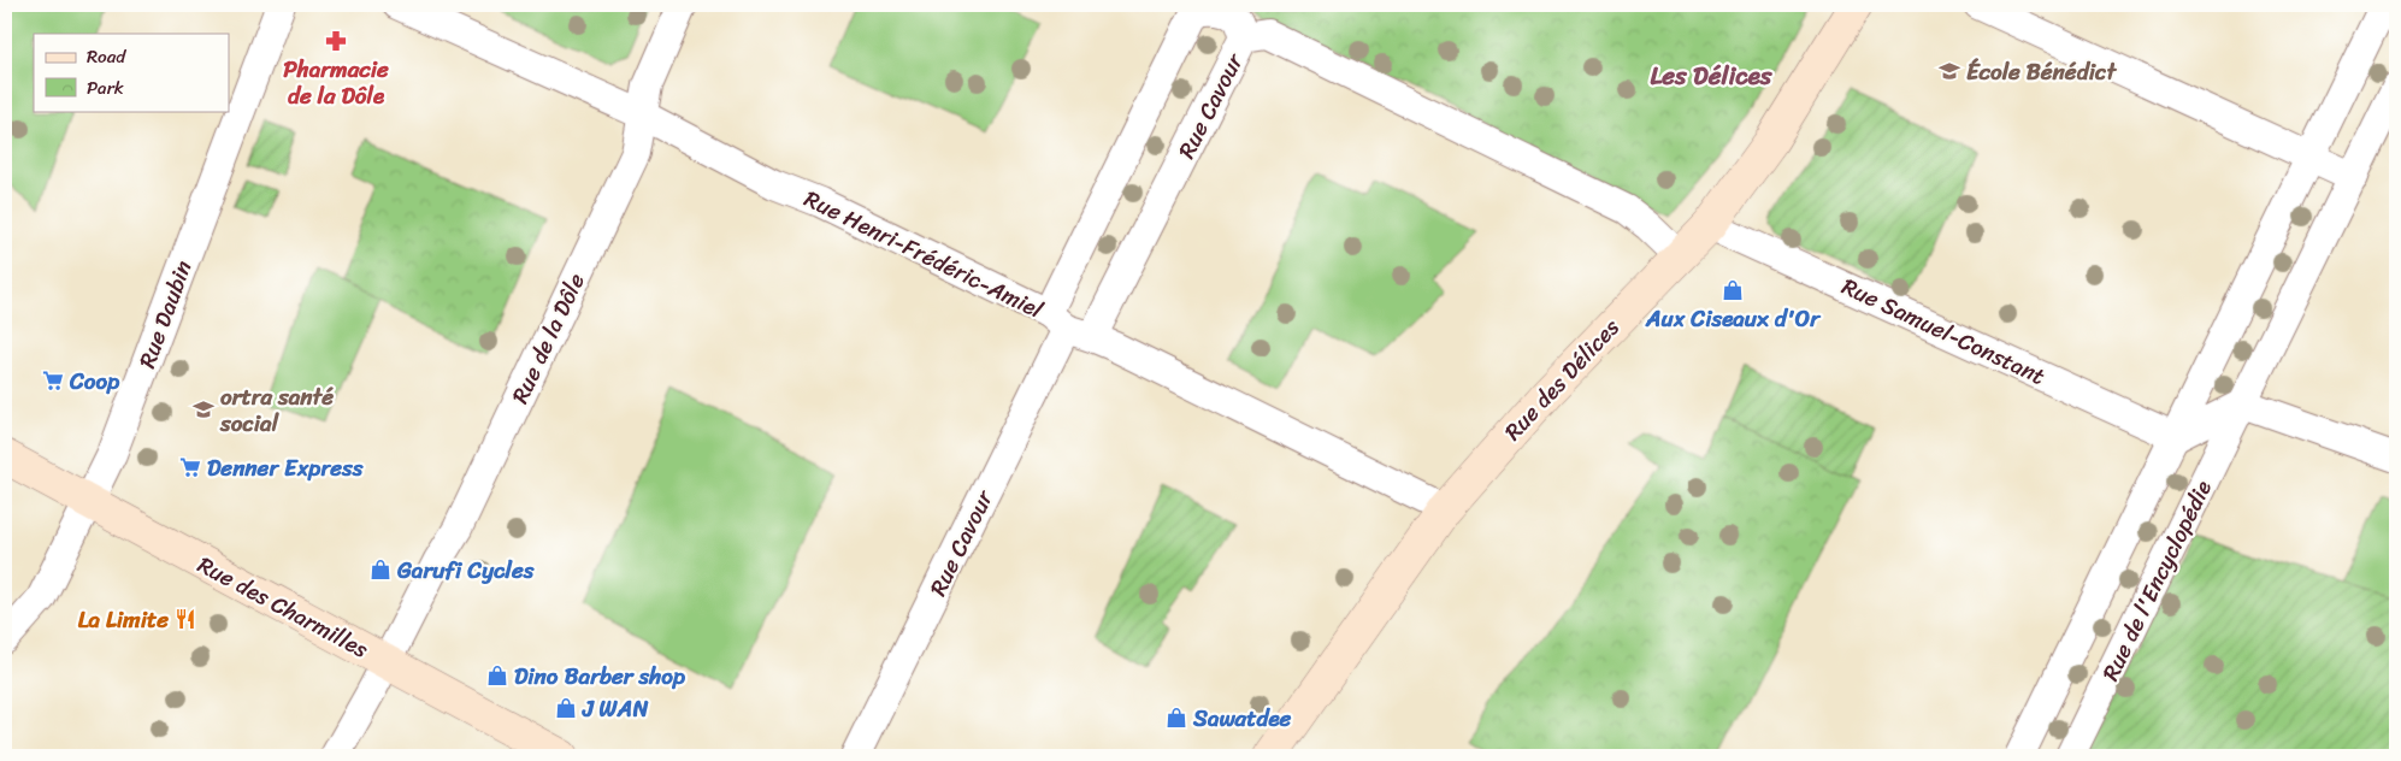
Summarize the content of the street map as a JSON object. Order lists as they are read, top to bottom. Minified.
{"streets":{"street":["Rue Cavour","Rue Henri-Frédéric-Amiel","Rue Daubin","Rue Samuel-Constant","Rue de la Dôle","Rue des Délices","Rue de l'Encyclopédie","Rue des Charmilles"]},"crossings":[["Rue Cavour","Rue Henri-Frédéric-Amiel"],["Rue Henri-Frédéric-Amiel","Rue de la Dôle"],["Rue Henri-Frédéric-Amiel","Rue des Délices"],["Rue Daubin","Rue des Charmilles"],["Rue Samuel-Constant","Rue des Délices"],["Rue Samuel-Constant","Rue de l'Encyclopédie"],["Rue de la Dôle","Rue des Charmilles"]],"districts":["Les Délices"],"places":{"pharmacy":["Pharmacie de la Dôle"],"school or university":["École Bénédict","ortra santé social"],"shop":["Aux Ciseaux d'Or","Garufi Cycles","Dino Barber shop","J WAN","Sawatdee"],"supermarket":["Coop","Denner Express"],"restaurant":["La Limite"]},"legend":["Road","Park"]}
